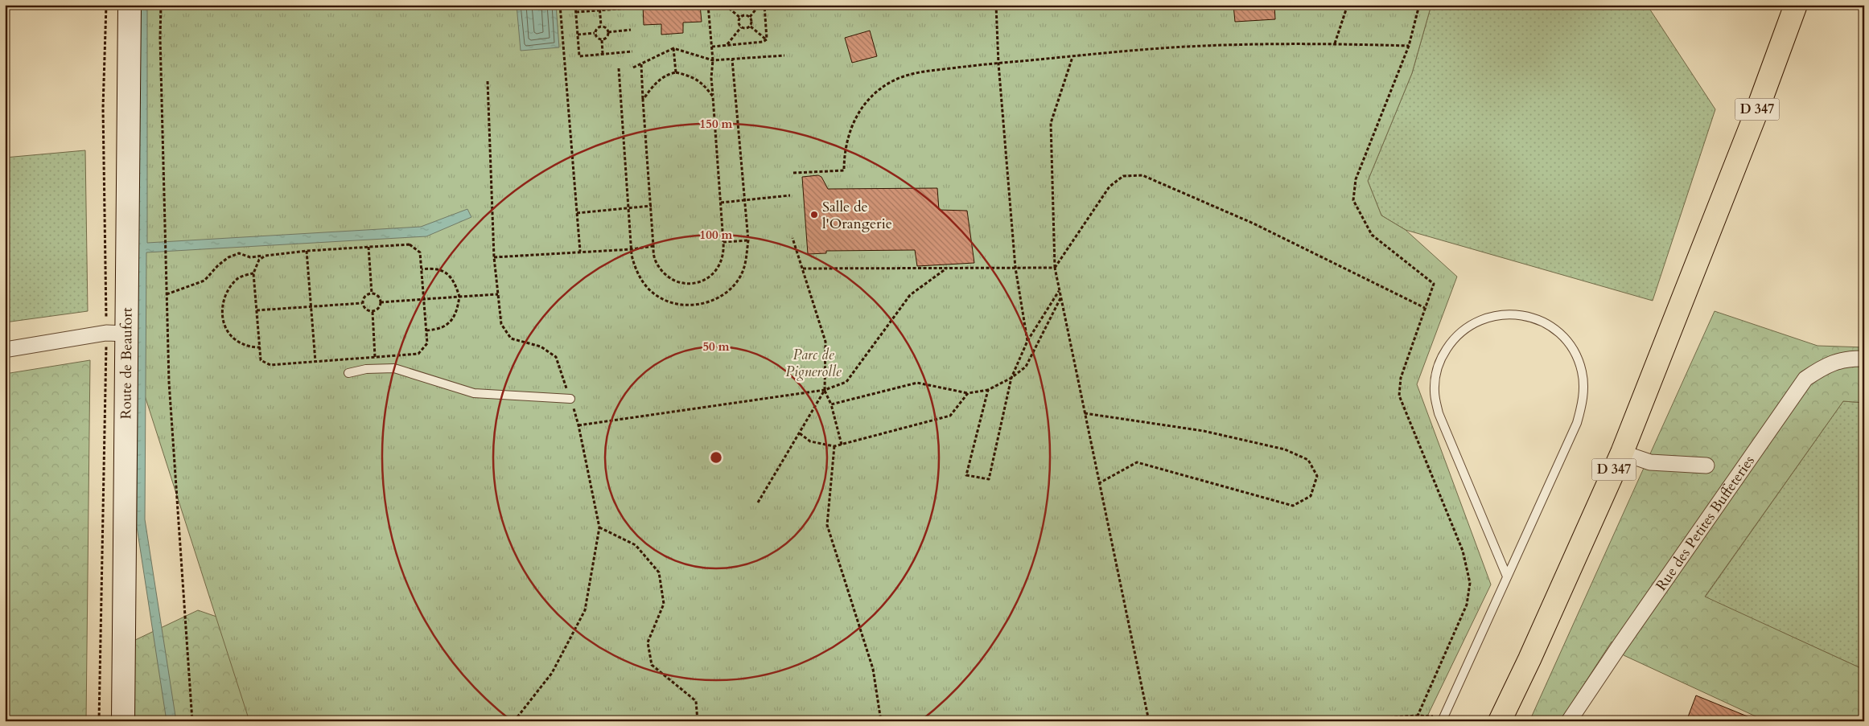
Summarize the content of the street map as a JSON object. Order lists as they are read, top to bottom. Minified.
{"streets":{"main road":["D 347"],"street":["Route de Beaufort","Rue des Petites Buffeteries"]},"parks":["Parc de Pignerolle"],"places":["Salle de l'Orangerie"],"rings":["150 m","100 m","50 m"]}
